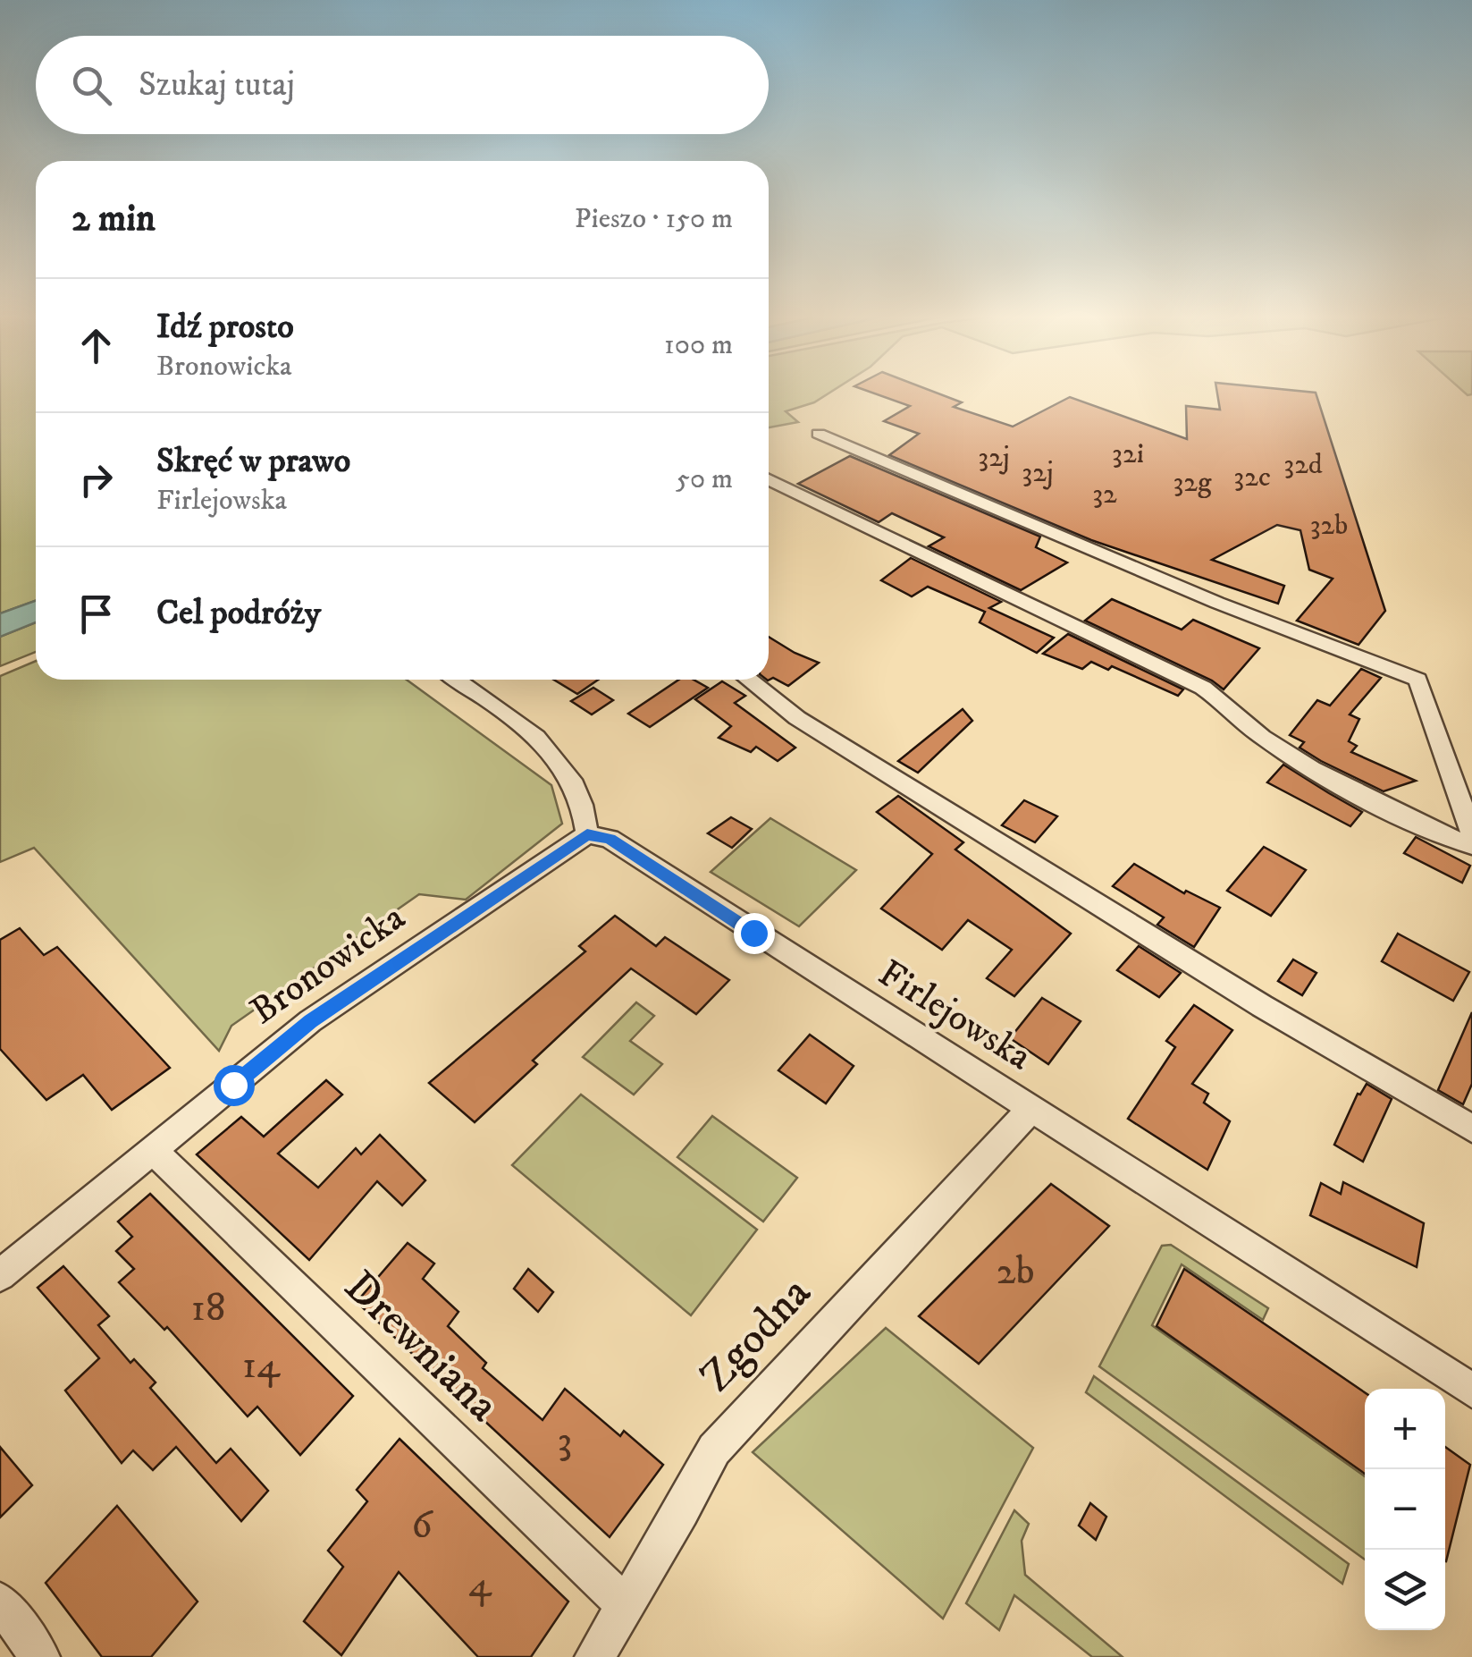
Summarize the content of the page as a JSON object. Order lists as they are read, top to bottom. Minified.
{"streets":{"street":["Bronowicka","Firlejowska","Zgodna","Drewniana"]},"crossings":[["Bronowicka","Firlejowska"],["Bronowicka","Drewniana"],["Firlejowska","Zgodna"],["Zgodna","Drewniana"]],"house_numbers":["32i","32j","32d","32j","32c","32g","32","32b","2b","18","14","3","6","4"],"page":{"search":"Szukaj tutaj","heading":["2 min","Pieszo · 150 m"],"list":[["Idź prosto","Bronowicka","100 m"],["Skręć w prawo","Firlejowska","50 m"],"Cel podróży"],"map_buttons":["+","−"]}}
